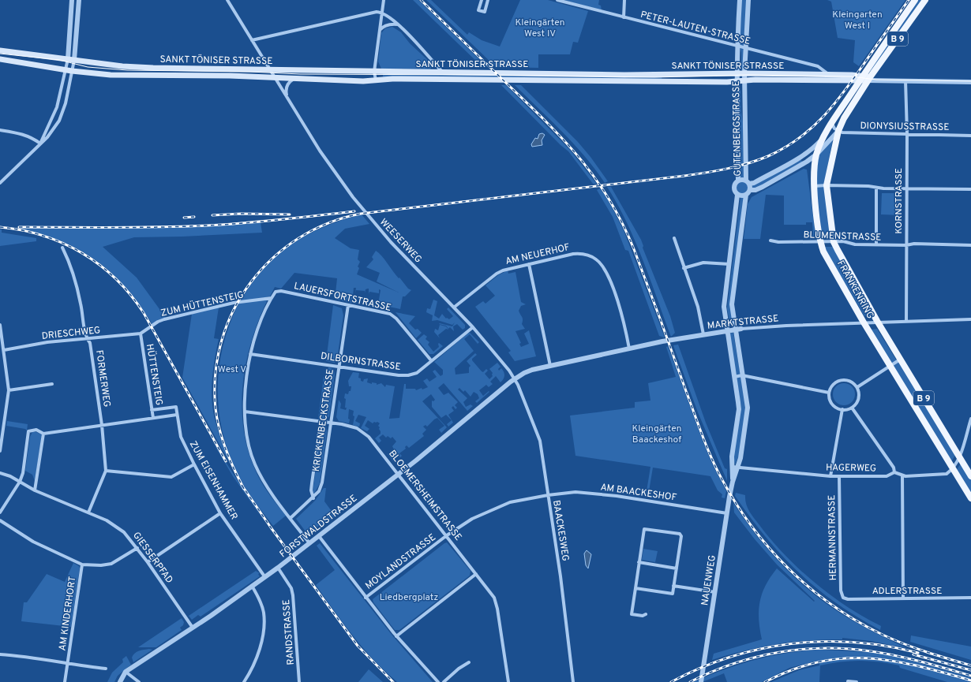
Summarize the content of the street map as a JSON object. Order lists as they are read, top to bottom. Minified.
{"streets":{"main road":["B 9","SANKT TÖNISER STRASSE","FRANKENRING"],"street":["PETER-LAUTEN-STRASSE","DIONYSIUSSTRASSE","GUTENBERGSTRASSE","KORNSTRASSE","BLUMENSTRASSE","WEESERWEG","AM NEUERHOF","LAUERSFORTSTRASSE","ZUM HÜTTENSTEIG","MARKTSTRASSE","DRIESCHWEG","DILBORNSTRASSE","HÜTTENSTEIG","FORMERWEG","KRICKENBECKSTRASSE","HAGERWEG","ZUM EISENHAMMER","AM BAACKESHOF","BLOEMERSHEIMSTRASSE","FORSTWALDSTRASSE","BAACKESWEG","HERMANNSTRASSE","GIESSERPFAD","MOYLANDSTRASSE","NAUENWEG","ADLERSTRASSE","AM KINDERHORT","RANDSTRASSE"]},"crossings":[["PETER-LAUTEN-STRASSE","SANKT TÖNISER STRASSE"],["PETER-LAUTEN-STRASSE","GUTENBERGSTRASSE"],["B 9","SANKT TÖNISER STRASSE"],["B 9","FRANKENRING"],["SANKT TÖNISER STRASSE","GUTENBERGSTRASSE"],["SANKT TÖNISER STRASSE","WEESERWEG"],["SANKT TÖNISER STRASSE","FRANKENRING"],["DIONYSIUSSTRASSE","KORNSTRASSE"],["DIONYSIUSSTRASSE","FRANKENRING"],["KORNSTRASSE","BLUMENSTRASSE"],["KORNSTRASSE","MARKTSTRASSE"],["BLUMENSTRASSE","FRANKENRING"],["WEESERWEG","AM NEUERHOF"],["WEESERWEG","DILBORNSTRASSE"],["WEESERWEG","FORSTWALDSTRASSE"],["WEESERWEG","BAACKESWEG"],["AM NEUERHOF","MARKTSTRASSE"],["FRANKENRING","MARKTSTRASSE"],["LAUERSFORTSTRASSE","ZUM HÜTTENSTEIG"],["LAUERSFORTSTRASSE","DILBORNSTRASSE"],["LAUERSFORTSTRASSE","KRICKENBECKSTRASSE"],["ZUM HÜTTENSTEIG","DRIESCHWEG"],["ZUM HÜTTENSTEIG","HÜTTENSTEIG"],["MARKTSTRASSE","FORSTWALDSTRASSE"],["MARKTSTRASSE","NAUENWEG"],["DRIESCHWEG","HÜTTENSTEIG"],["DRIESCHWEG","FORMERWEG"],["DILBORNSTRASSE","KRICKENBECKSTRASSE"],["FORMERWEG","GIESSERPFAD"],["KRICKENBECKSTRASSE","BLOEMERSHEIMSTRASSE"],["HAGERWEG","HERMANNSTRASSE"],["HAGERWEG","NAUENWEG"],["ZUM EISENHAMMER","FORSTWALDSTRASSE"],["AM BAACKESHOF","BAACKESWEG"],["AM BAACKESHOF","MOYLANDSTRASSE"],["AM BAACKESHOF","NAUENWEG"],["BLOEMERSHEIMSTRASSE","FORSTWALDSTRASSE"],["BLOEMERSHEIMSTRASSE","MOYLANDSTRASSE"],["FORSTWALDSTRASSE","GIESSERPFAD"],["FORSTWALDSTRASSE","RANDSTRASSE"],["BAACKESWEG","MOYLANDSTRASSE"],["HERMANNSTRASSE","ADLERSTRASSE"]],"parks":["Kleingarten West I","Kleingärten West IV","West V","Kleingärten Baackeshof","Liedbergplatz"]}
